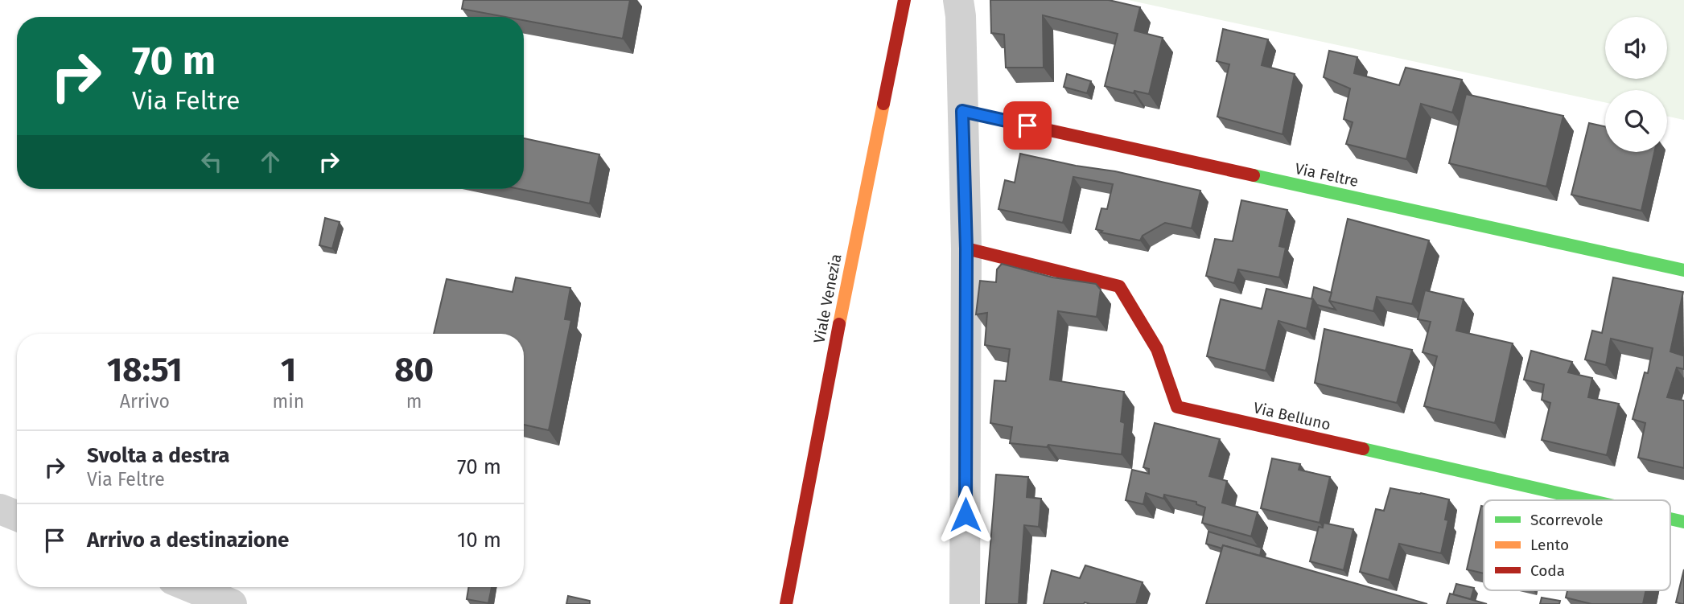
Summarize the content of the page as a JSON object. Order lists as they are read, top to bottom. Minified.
{"streets":{"street":["Via Feltre","Viale Venezia","Via Belluno"]},"legend":["Scorrevole","Lento","Coda"],"page":{"turn":["70 m","Via Feltre"],"eta":["18:51","Arrivo","1","min","80","m"],"list":[{"name":"Svolta a destra","note":"Via Feltre","value":"70 m"},{"name":"Arrivo a destinazione","value":"10 m"}]}}
